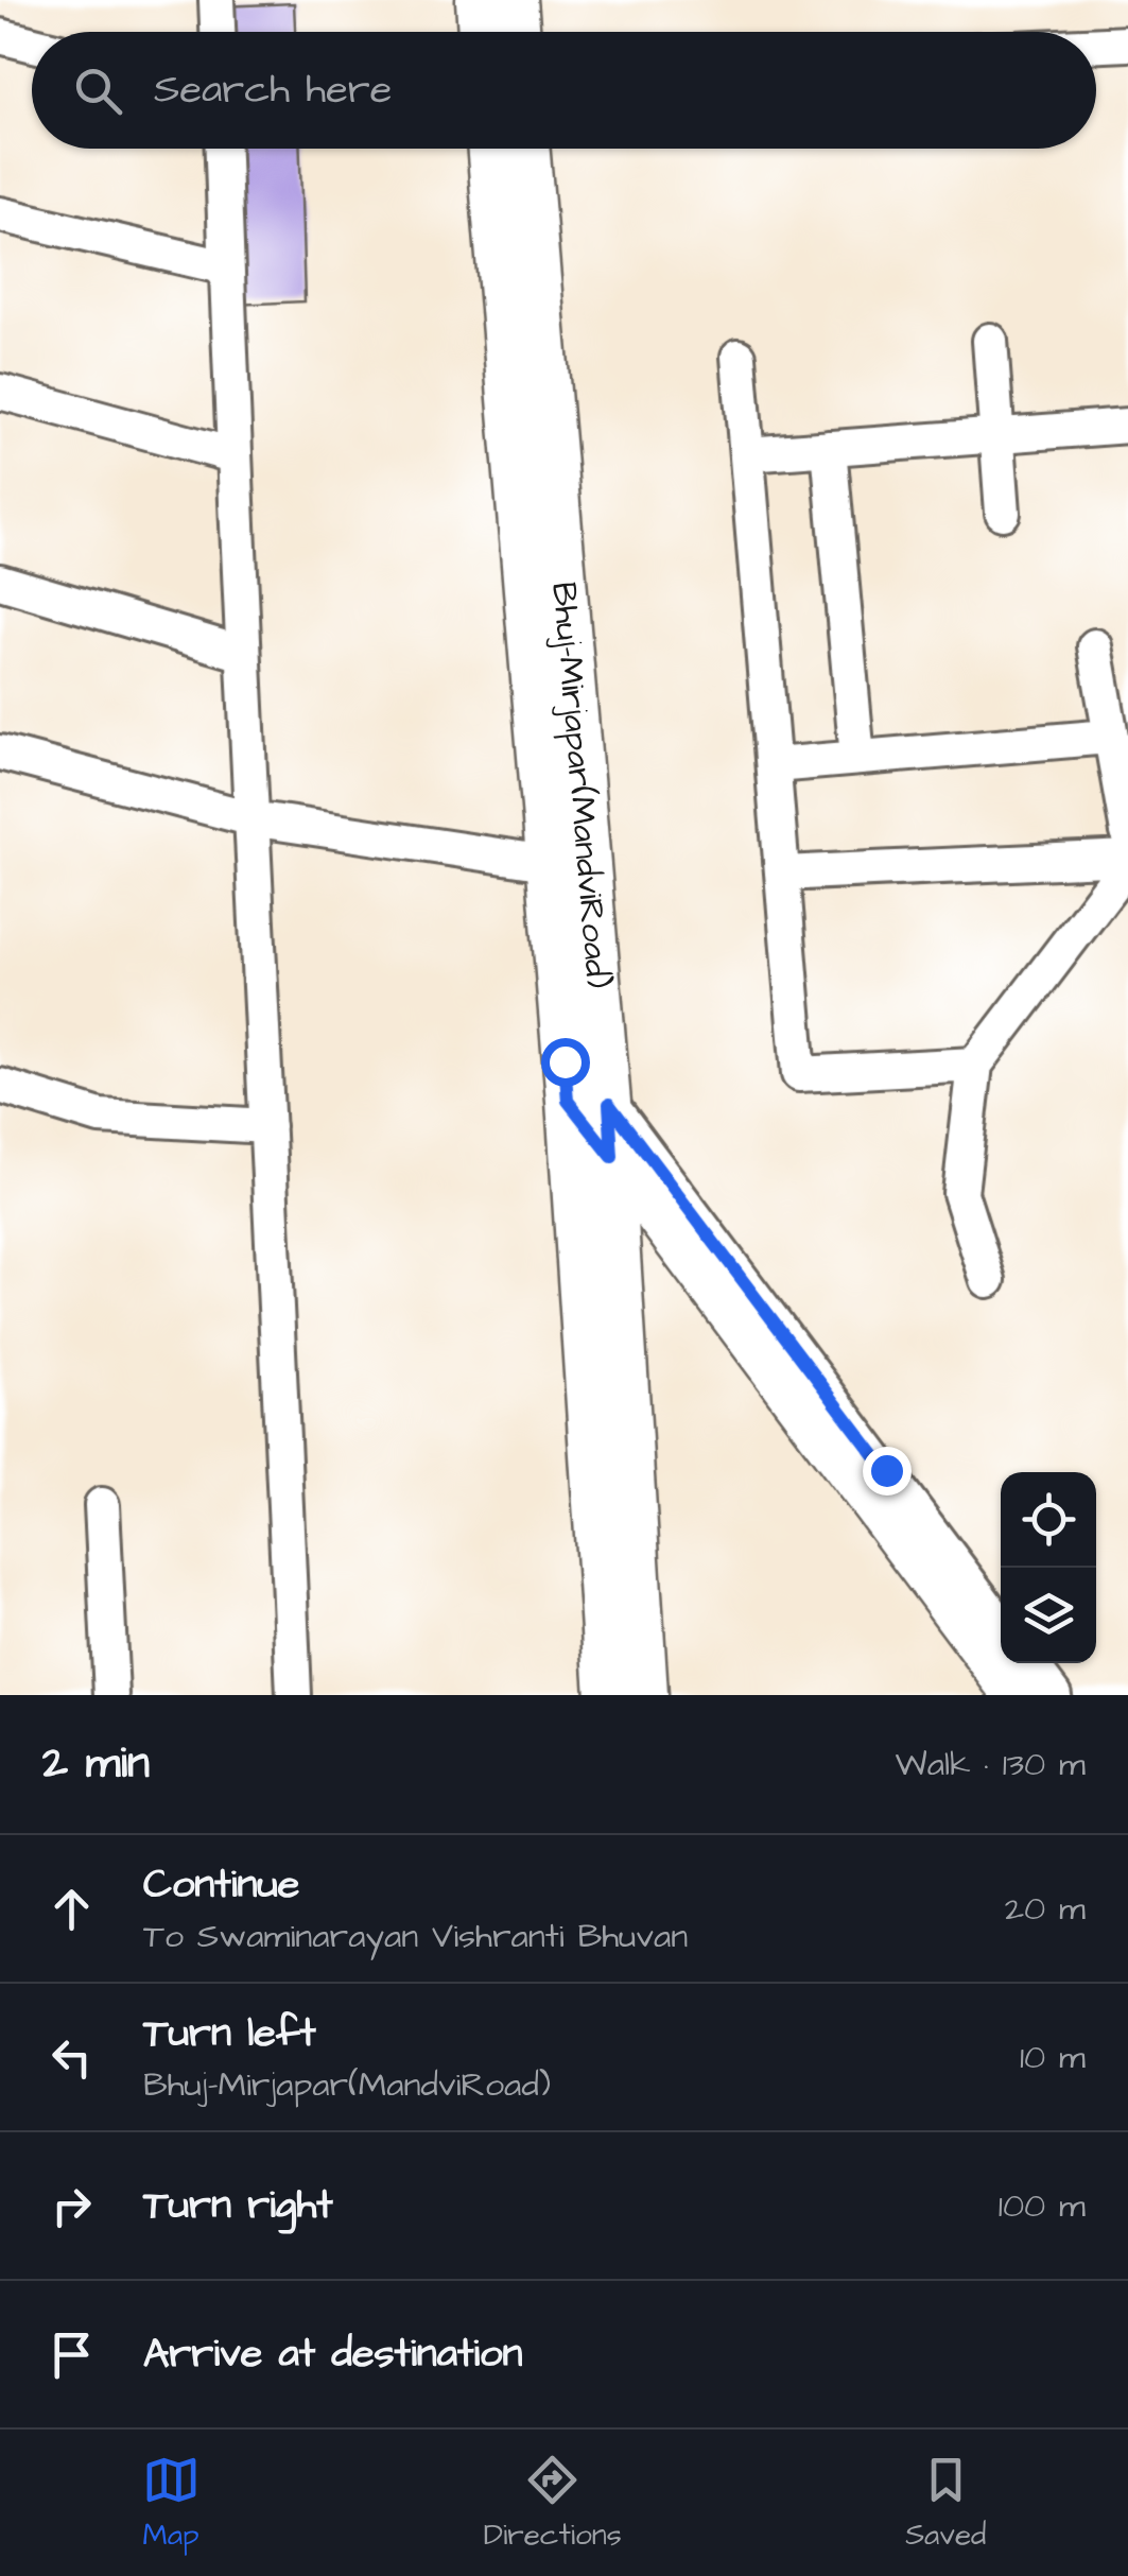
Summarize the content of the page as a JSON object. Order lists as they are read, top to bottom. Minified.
{"streets":{"main road":["Bhuj-Mirjapar(MandviRoad)"]},"page":{"search":"Search here","heading":["2 min","Walk · 130 m"],"list":[["Continue","To Swaminarayan Vishranti Bhuvan","20 m"],["Turn left","Bhuj-Mirjapar(MandviRoad)","10 m"],["Turn right","100 m"],"Arrive at destination"],"nav":["Map","Directions","Saved"]}}
